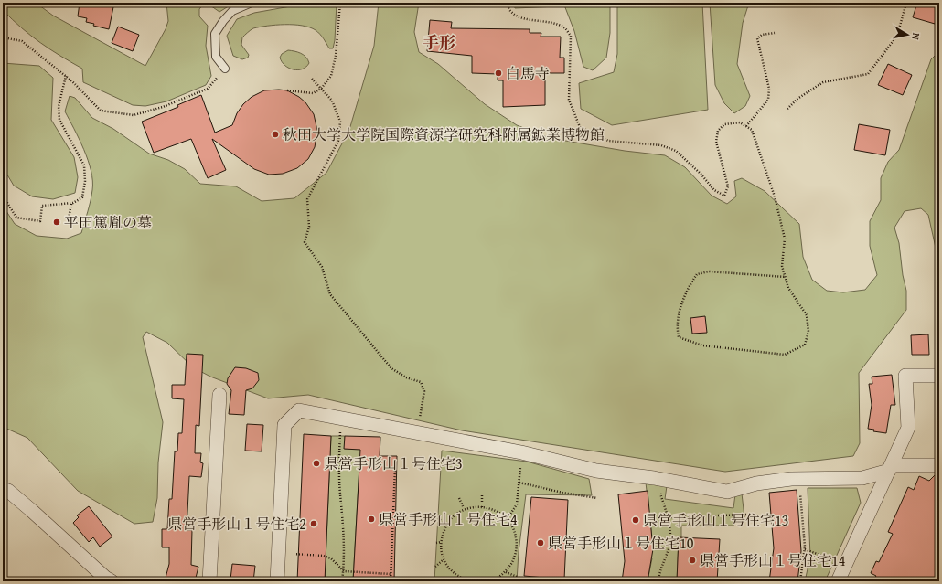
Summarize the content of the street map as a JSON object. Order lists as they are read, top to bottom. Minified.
{"districts":["手形"],"places":["白馬寺","秋田大学大学院国際資源学研究科附属鉱業博物館","平田篤胤の墓","県営手形山１号住宅3","県営手形山１号住宅4","県営手形山１号住宅13","県営手形山１号住宅2","県営手形山１号住宅10","県営手形山１号住宅14"],"north":"right"}
